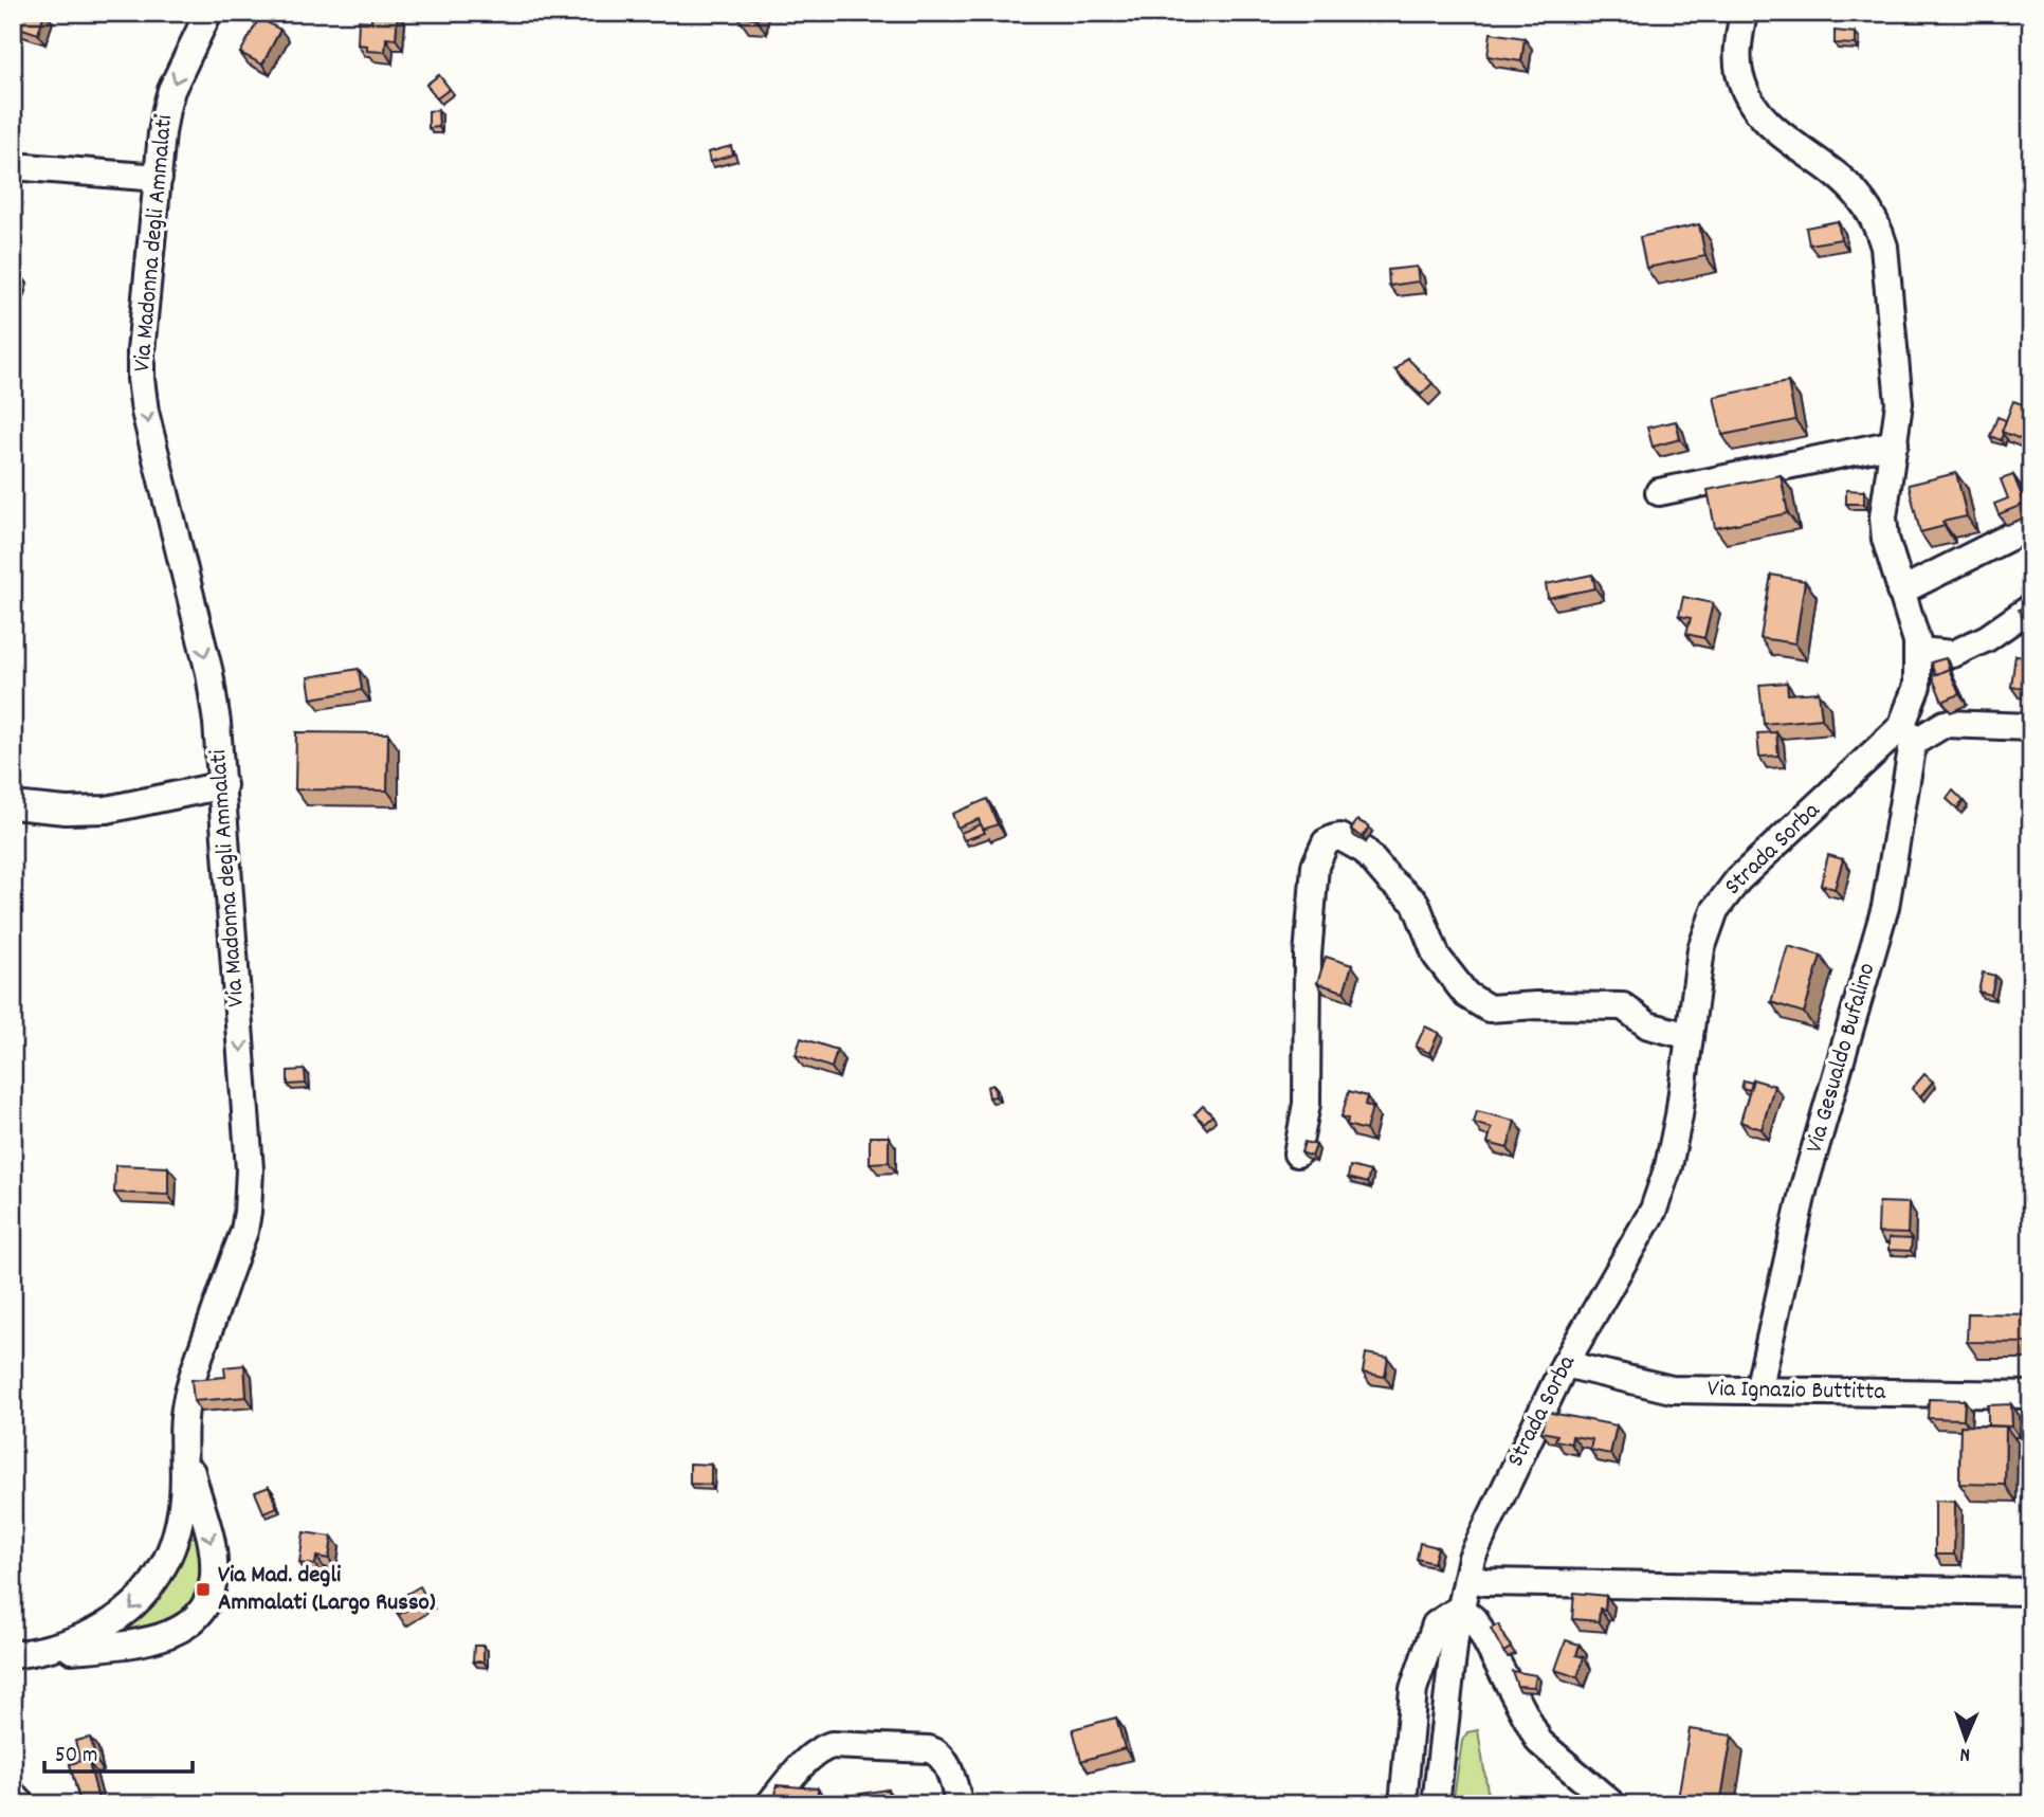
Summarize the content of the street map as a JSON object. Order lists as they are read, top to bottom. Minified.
{"streets":{"street":["Via Madonna degli Ammalati","Strada Sorba","Via Gesualdo Bufalino","Via Ignazio Buttitta"]},"crossings":[["Strada Sorba","Via Gesualdo Bufalino"],["Strada Sorba","Via Ignazio Buttitta"],["Via Gesualdo Bufalino","Via Ignazio Buttitta"]],"one_way":["Via Madonna degli Ammalati"],"places":{"transit":["Via Mad. degli Ammalati (Largo Russo)"]},"scale_bar":"50 m","north":"bottom"}
